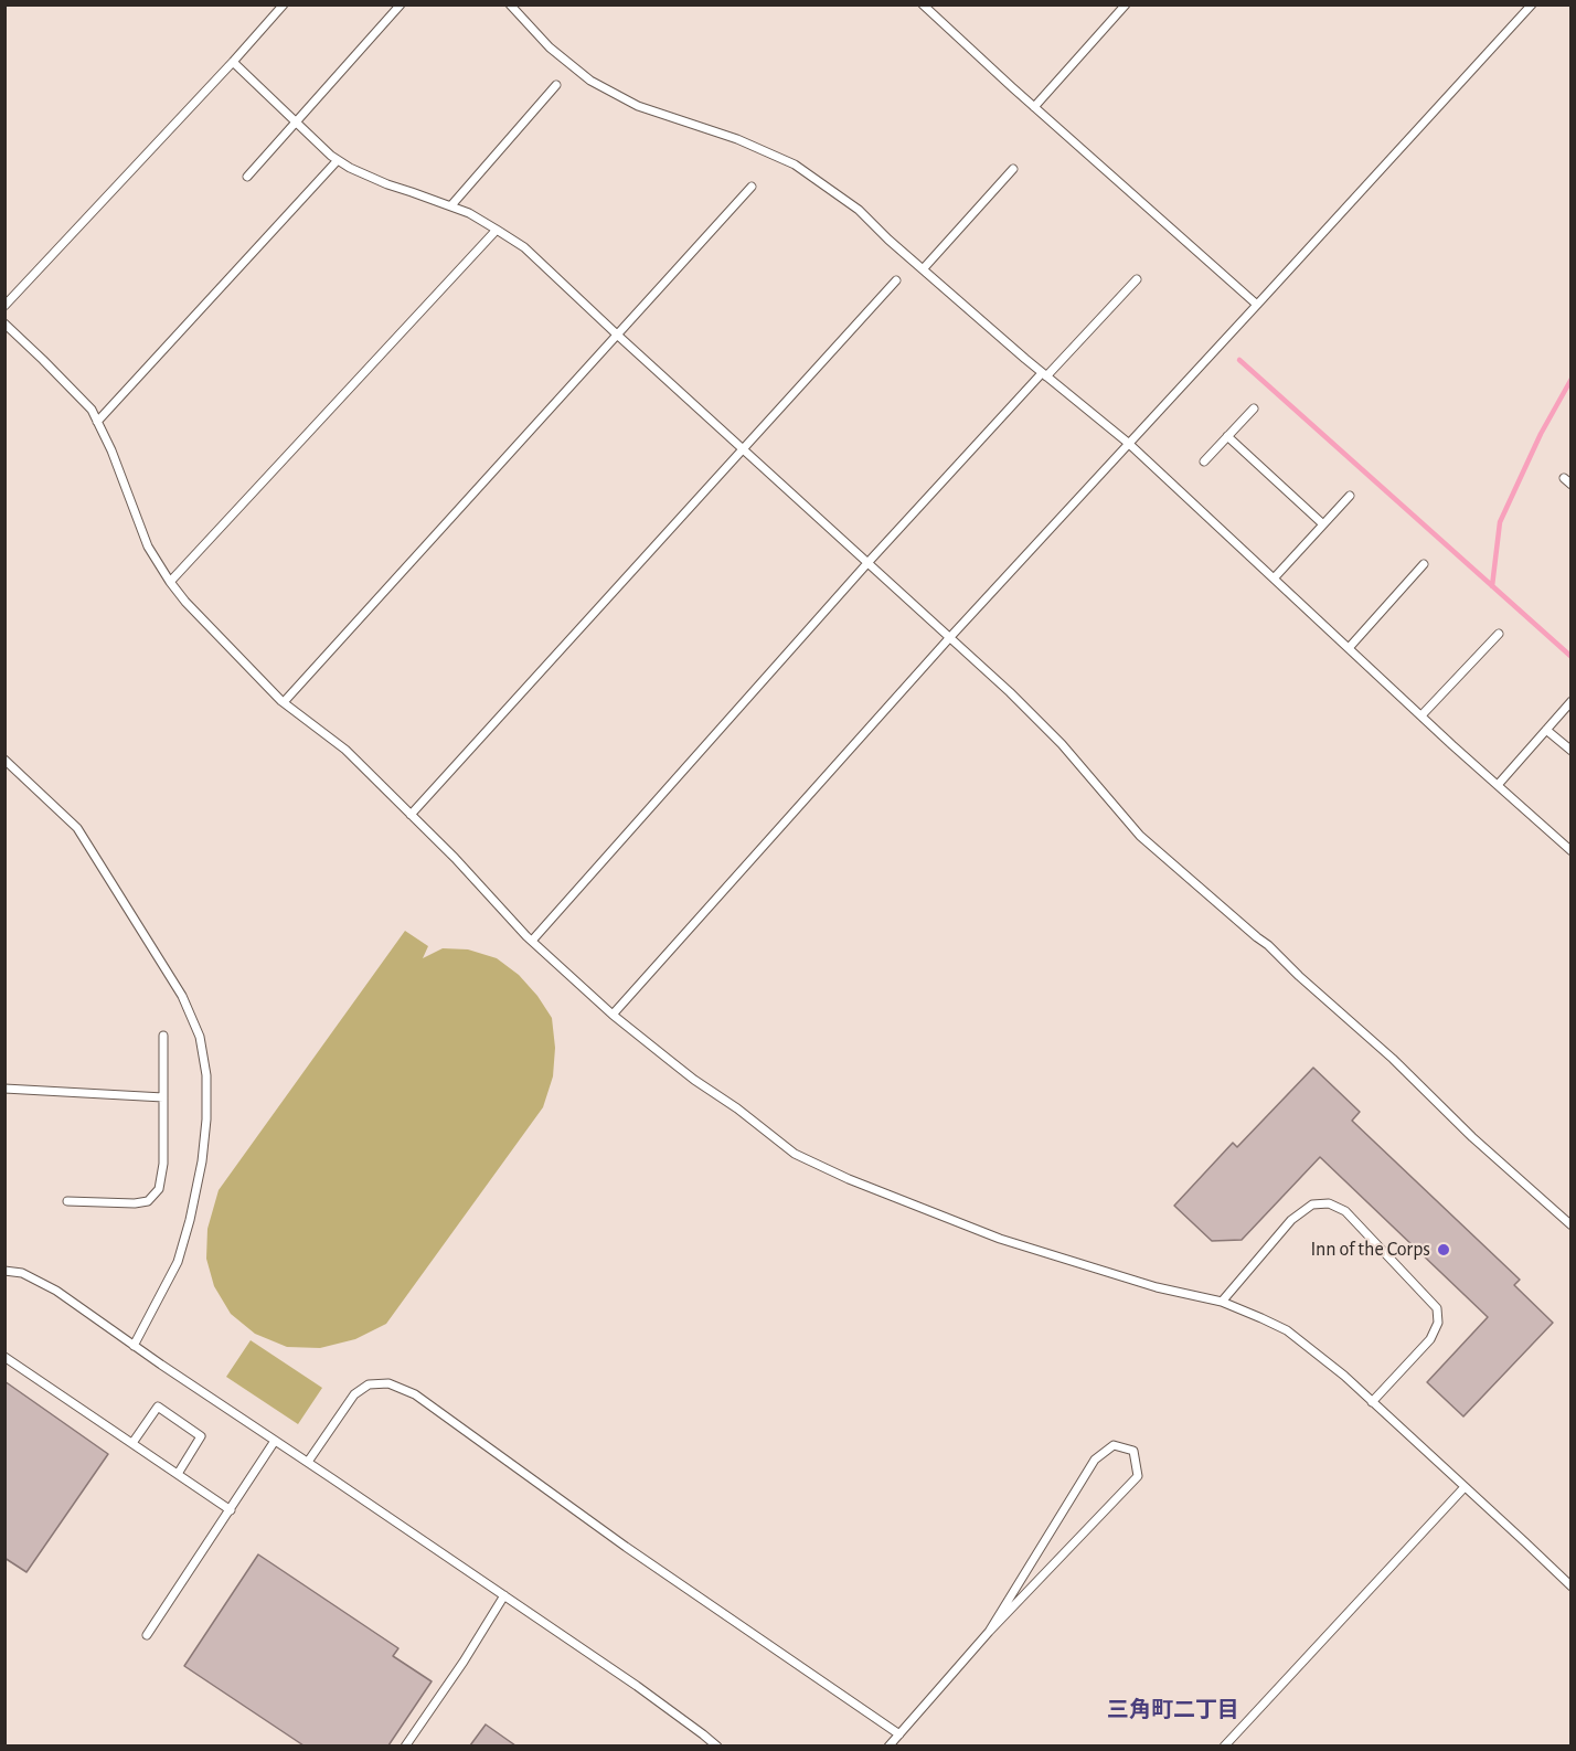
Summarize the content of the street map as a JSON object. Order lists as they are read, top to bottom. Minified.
{"districts":["三角町二丁目"],"places":["Inn of the Corps"]}
